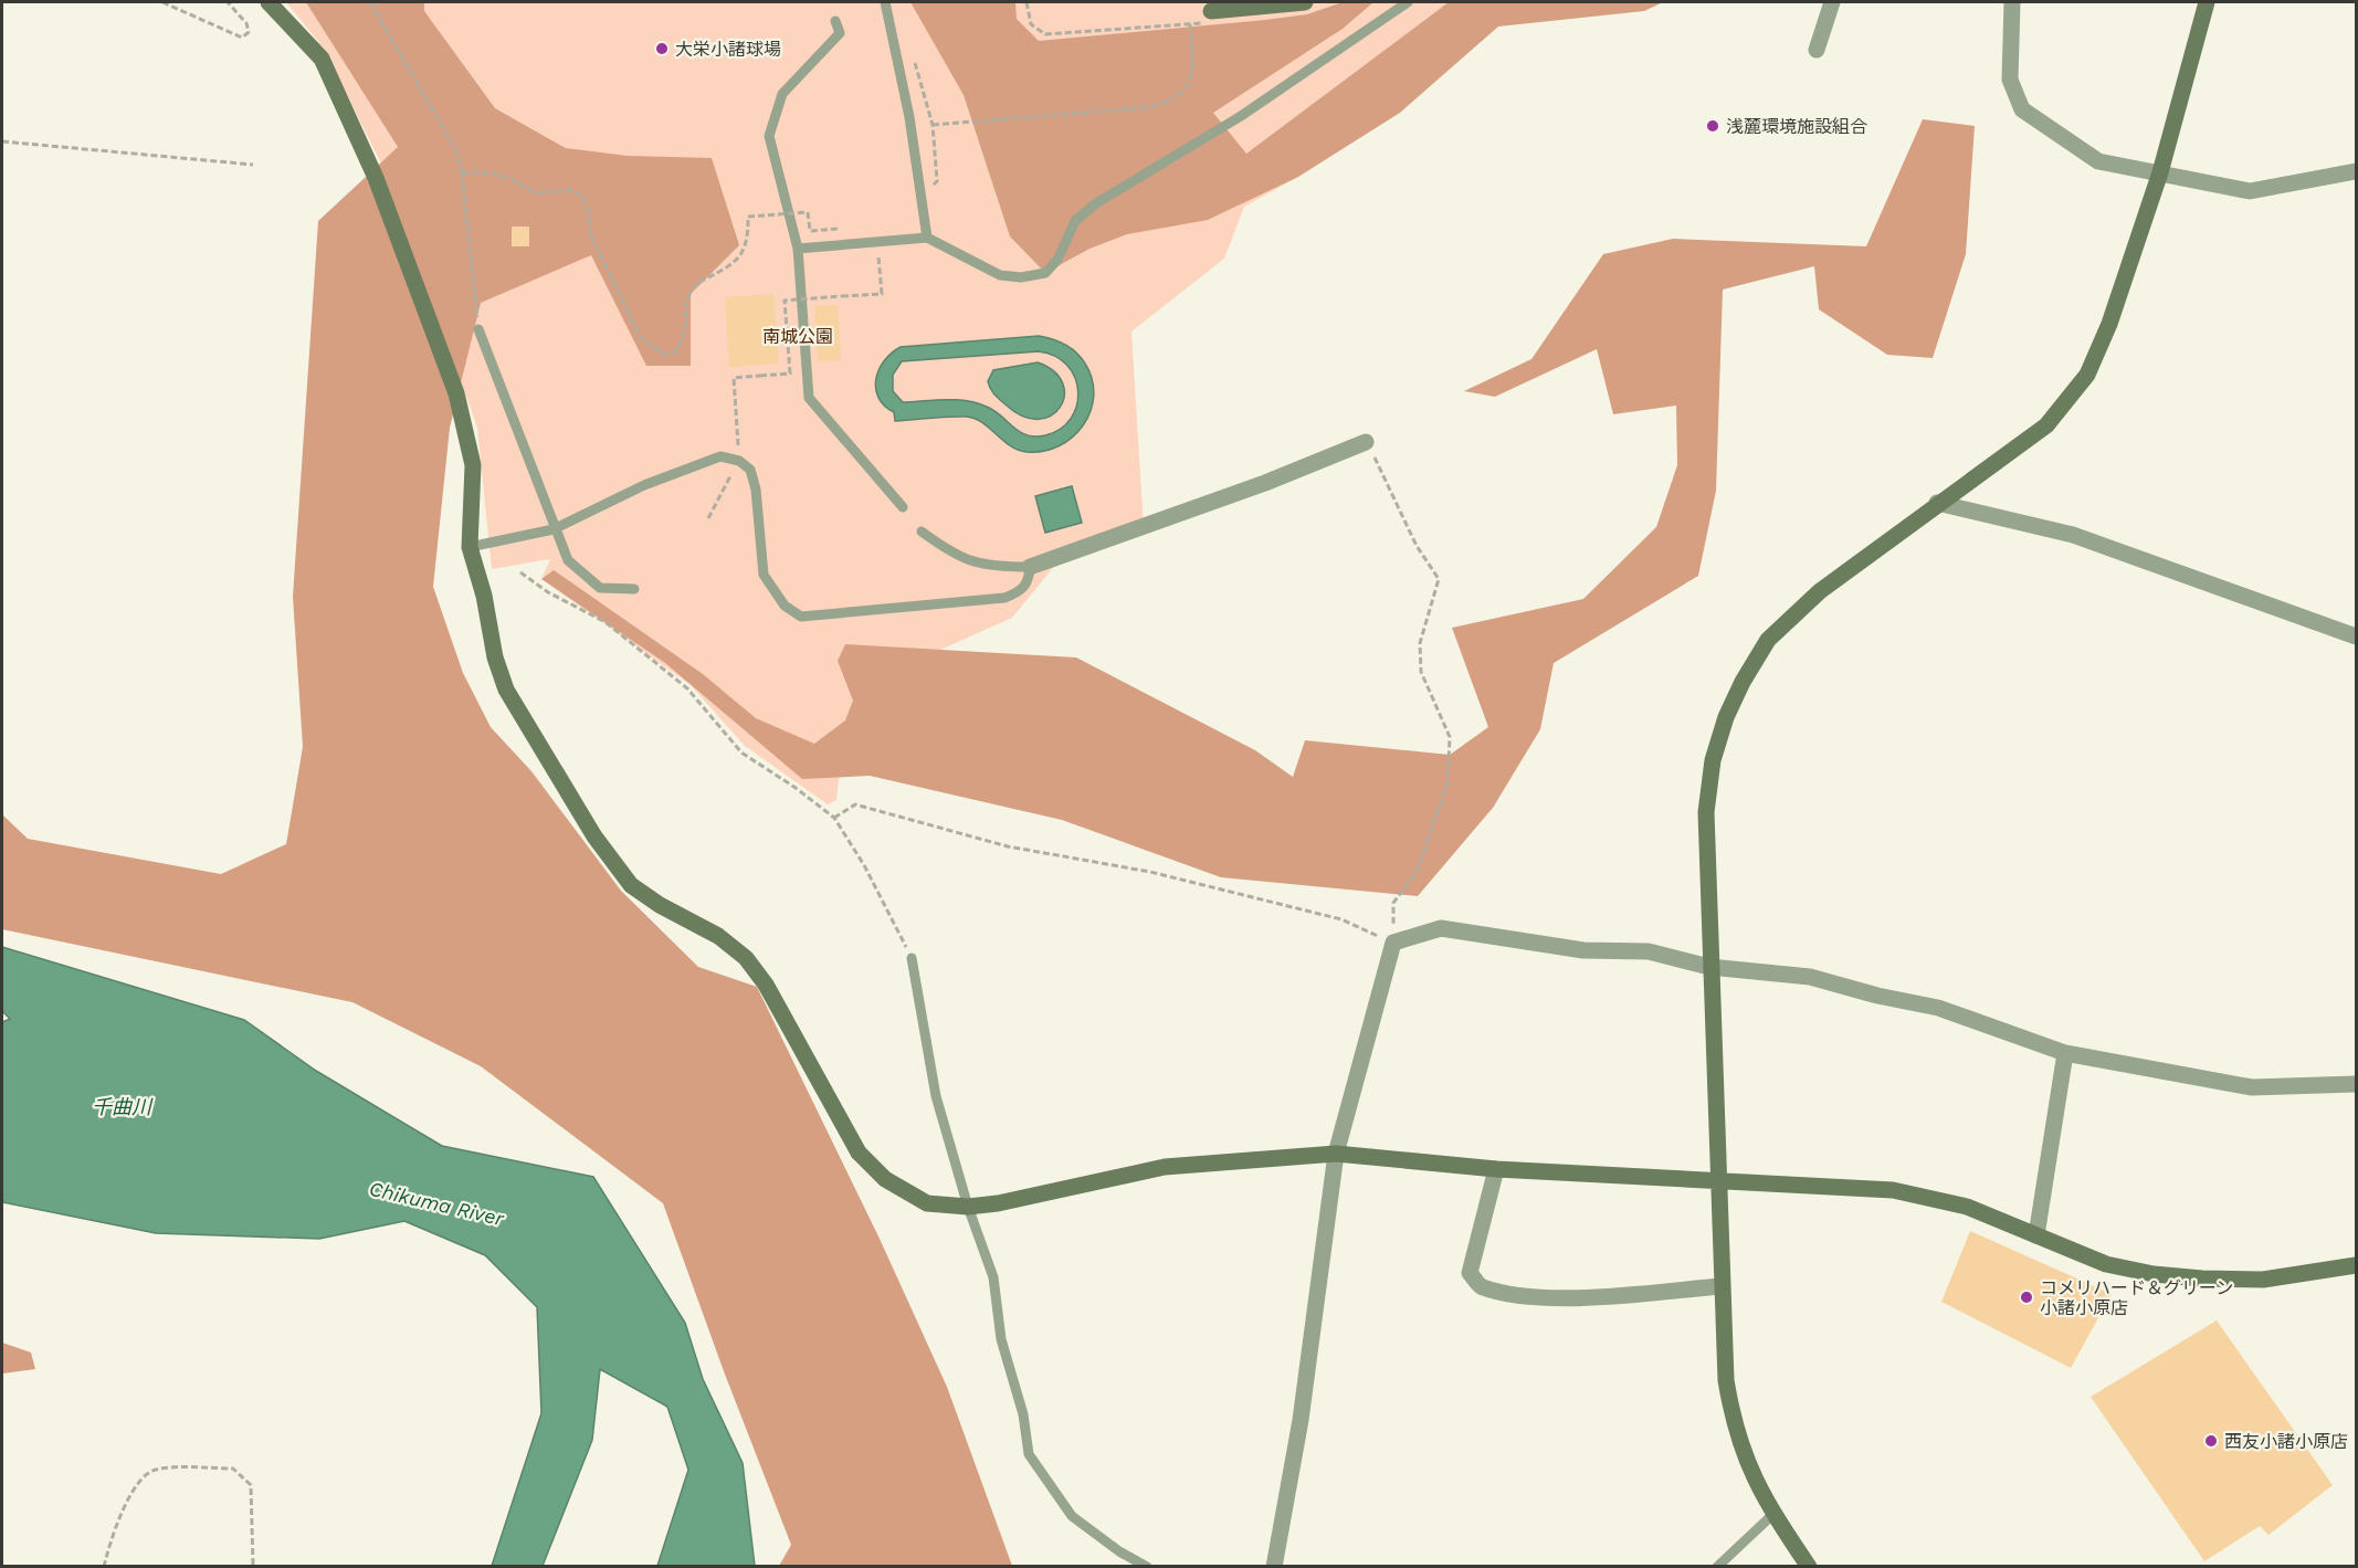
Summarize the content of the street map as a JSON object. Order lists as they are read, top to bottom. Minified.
{"water":["千曲川","Chikuma River"],"parks":["南城公園"],"places":["大栄小諸球場","浅麓環境施設組合","コメリハード＆グリーン 小諸小原店","西友小諸小原店"]}
